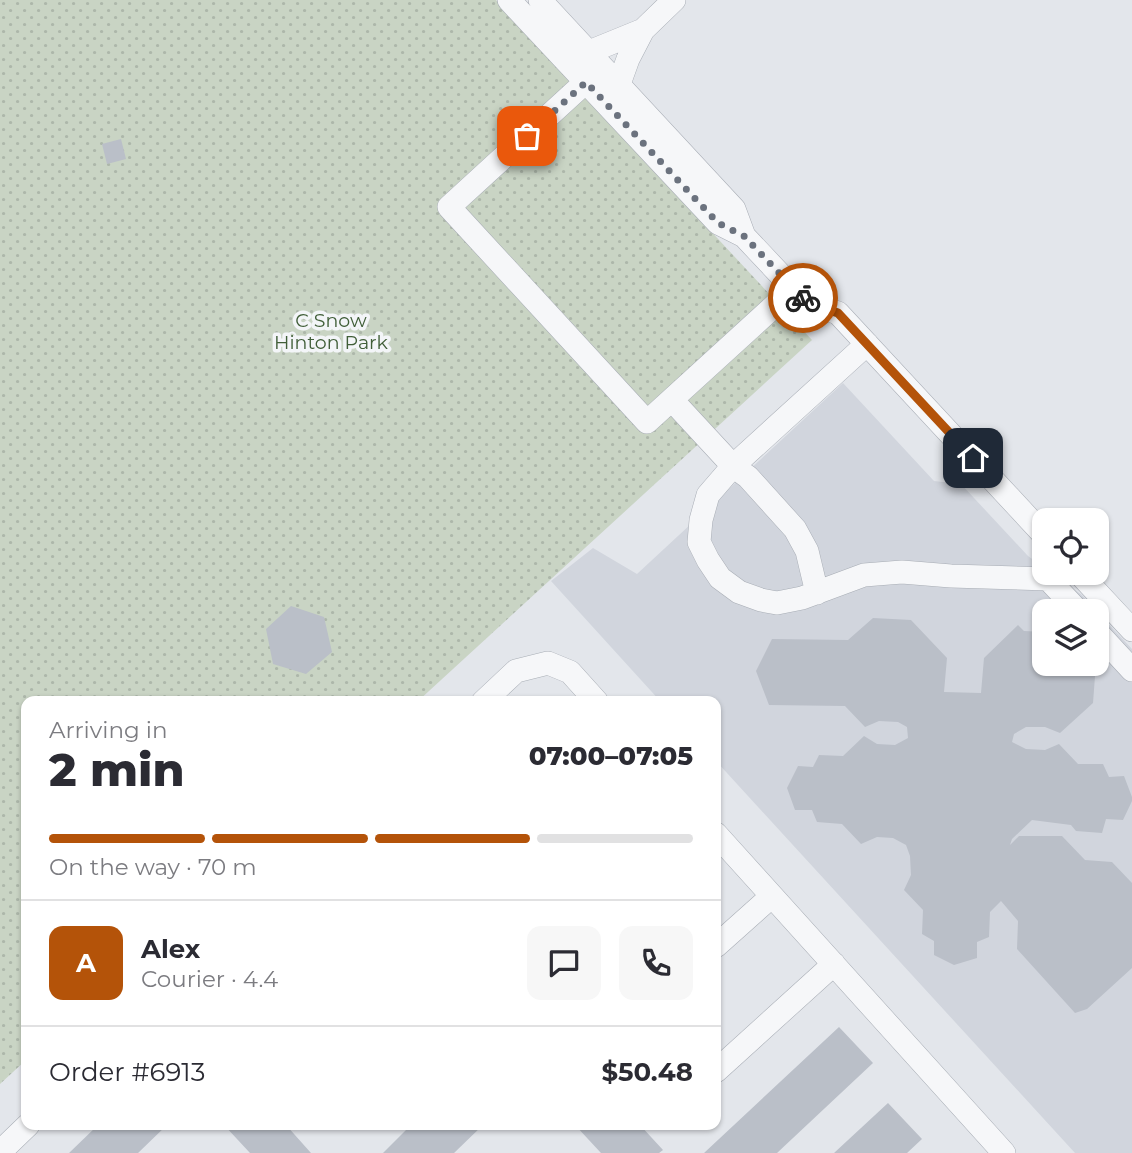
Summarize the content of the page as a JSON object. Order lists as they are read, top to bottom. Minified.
{"parks":["C Snow Hinton Park"],"page":{"heading":["2 min","Arriving in","07:00–07:05"],"panel":["Alex","Courier · 4.4","Order #6913","$50.48"],"bar":"On the way · 70 m","round":"A"}}
